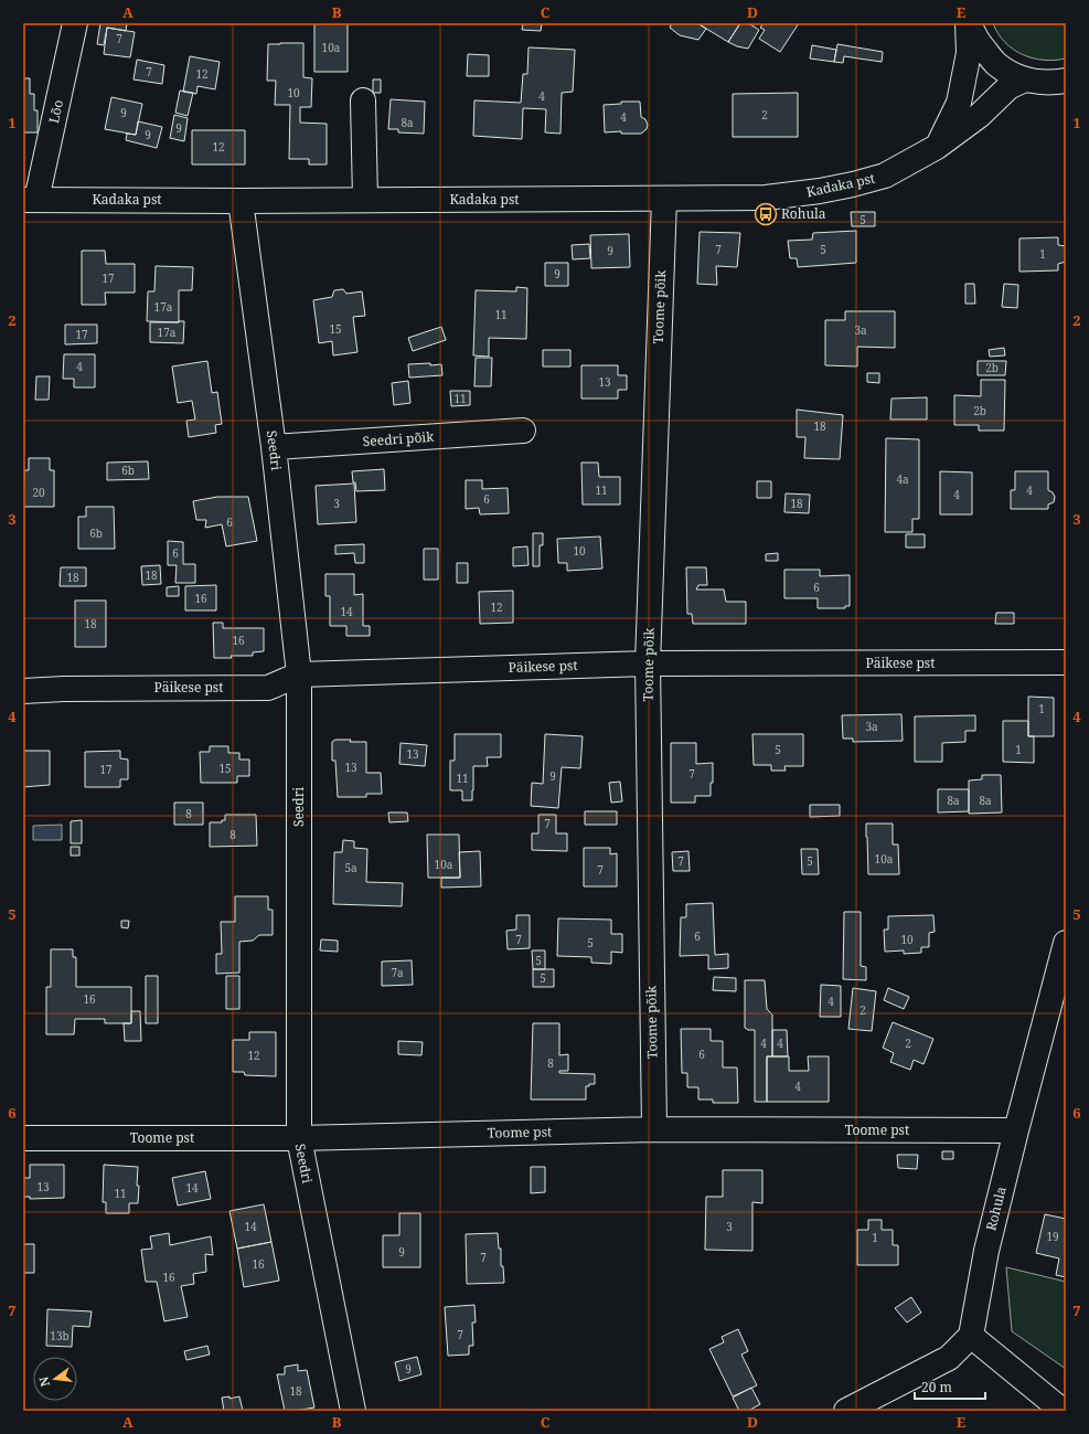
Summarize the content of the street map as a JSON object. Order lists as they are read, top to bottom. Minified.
{"streets":{"street":["Lõo","Kadaka pst","Toome põik","Seedri põik","Seedri","Päikese pst","Toome pst","Rohula"]},"crossings":[["Lõo","Kadaka pst"],["Kadaka pst","Toome põik"],["Kadaka pst","Seedri"],["Toome põik","Päikese pst"],["Toome põik","Toome pst"],["Seedri põik","Seedri"],["Seedri","Päikese pst"],["Seedri","Toome pst"],["Toome pst","Rohula"]],"places":{"bus stop":["Rohula"]},"house_numbers":["7","10a","7","12","10","4","9","2","4","8a","9","9","12","5","7","5","9","1","9","17","17a","11","15","3a","17a","17","4","2b","13","11","2b","18","6b","4a","11","4","20","4","6","3","18","6","6b","10","6","18","18","6","16","12","14","18","16","1","3a","5","1","13","13","15","17","7","9","11","8a","8a","8","7","8","10a","7","5","10a","5a","7","6","7","10","5","5","7a","5","16","4","2","4","4","2","6","12","8","4","13","14","11","14","3","19","1","9","7","16","16","7","13b","9","18"],"scale_bar":"20 m","north":"left","grid":{"columns":["A","B","C","D","E"],"rows":["1","2","3","4","5","6","7"]}}
